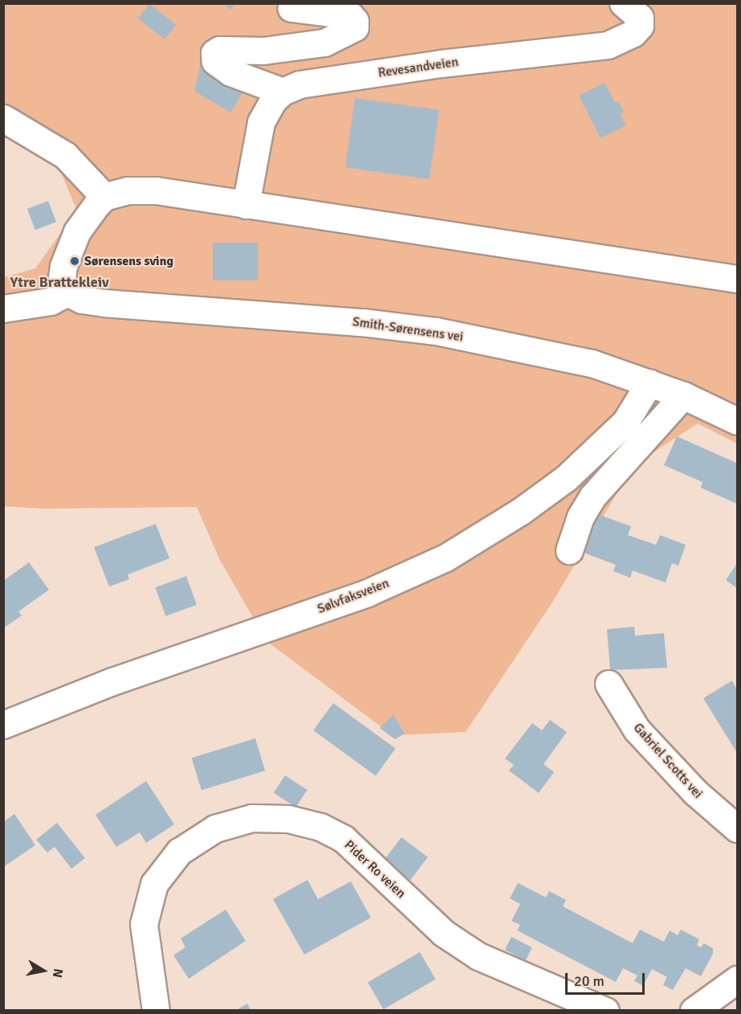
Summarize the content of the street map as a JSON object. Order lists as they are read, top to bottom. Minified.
{"streets":{"street":["Revesandveien","Smith-Sørensens vei","Sølvfaksveien","Gabriel Scotts vei","Pider Ro veien"]},"crossings":[["Smith-Sørensens vei","Sølvfaksveien"]],"districts":["Ytre Brattekleiv"],"places":["Sørensens sving"],"scale_bar":"20 m","north":"right"}
